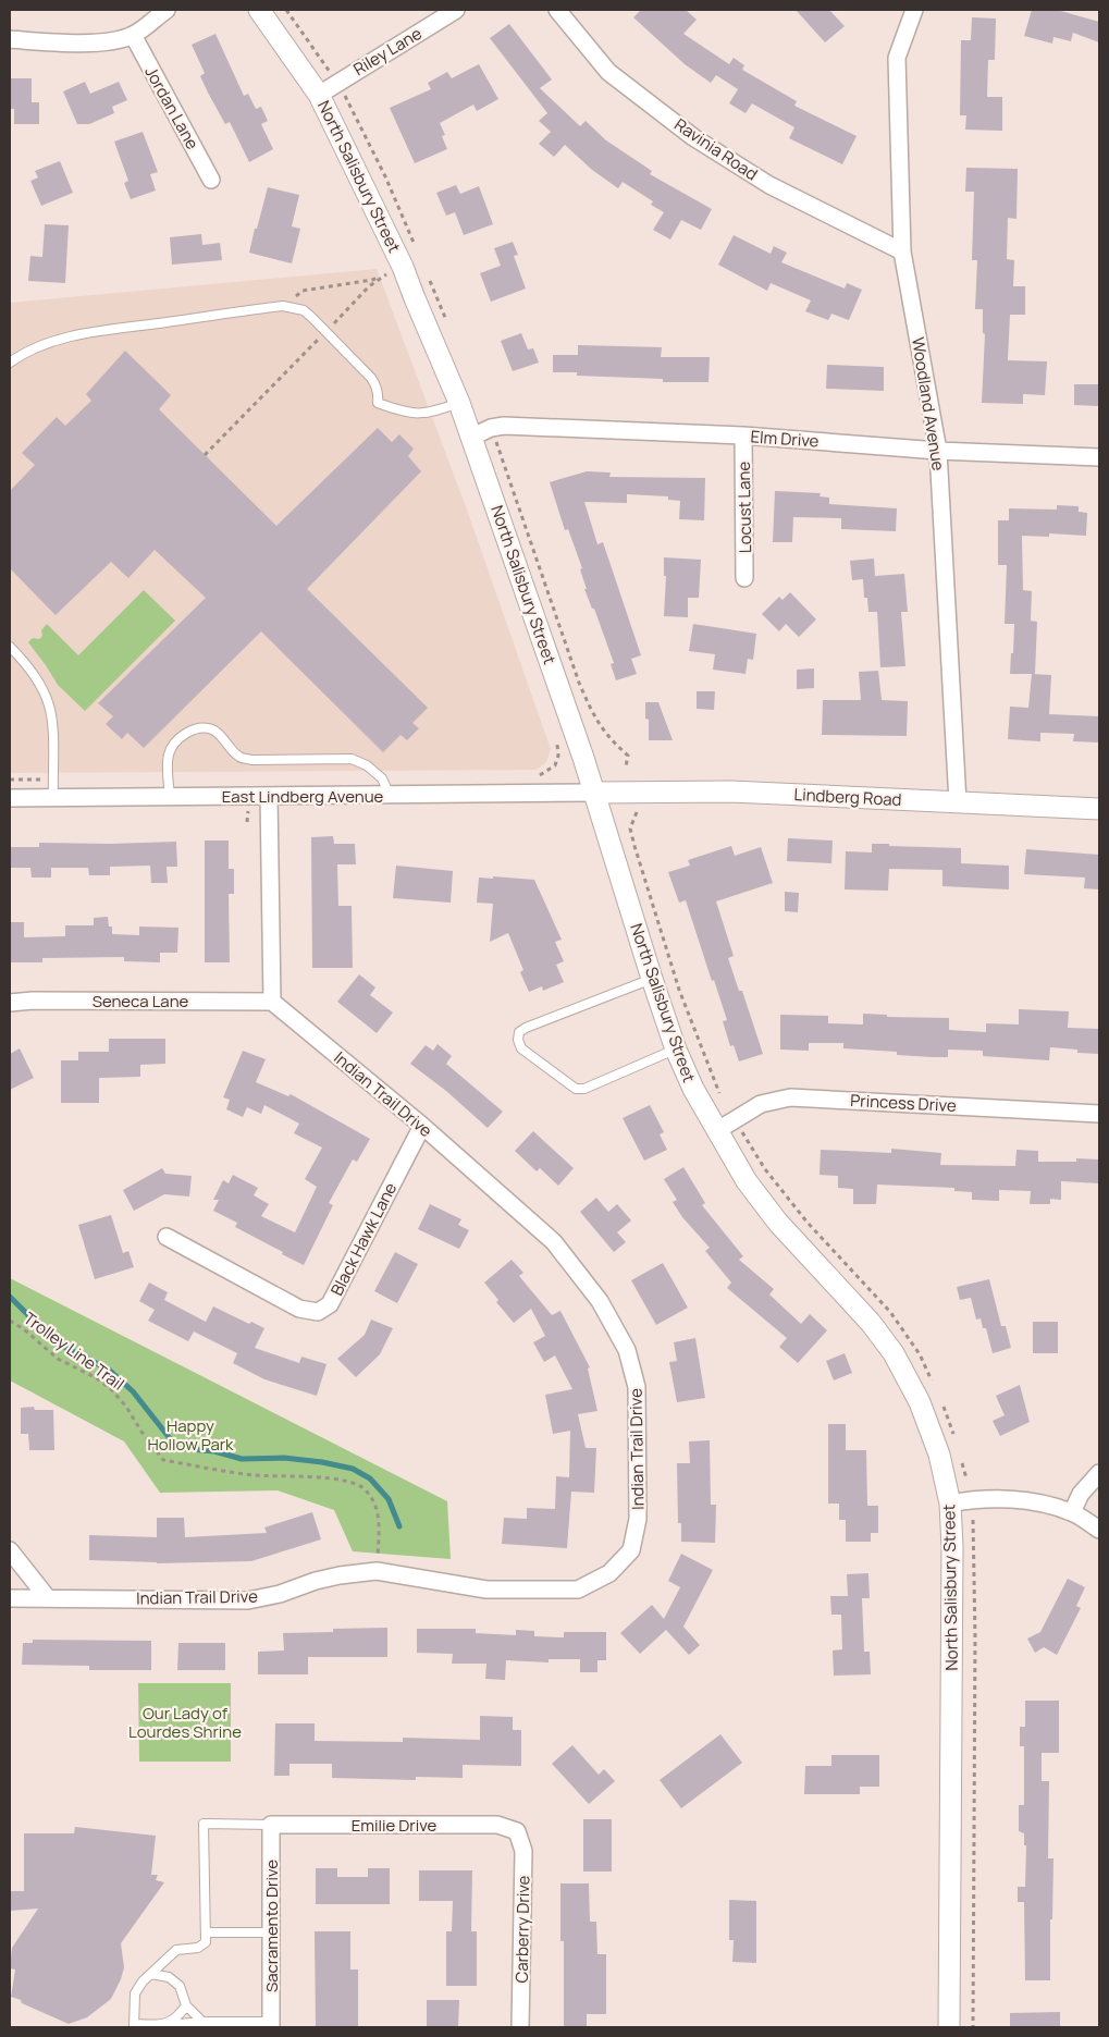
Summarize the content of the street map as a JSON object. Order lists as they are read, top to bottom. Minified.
{"streets":{"street":["Riley Lane","Jordan Lane","Ravinia Road","North Salisbury Street","Woodland Avenue","Elm Drive","Locust Lane","East Lindberg Avenue","Lindberg Road","Seneca Lane","Indian Trail Drive","Princess Drive","Black Hawk Lane","Emilie Drive","Sacramento Drive","Carberry Drive"],"path":["Trolley Line Trail"]},"crossings":[["Riley Lane","North Salisbury Street"],["Ravinia Road","Woodland Avenue"],["North Salisbury Street","Elm Drive"],["North Salisbury Street","East Lindberg Avenue"],["North Salisbury Street","Lindberg Road"],["North Salisbury Street","Princess Drive"],["Woodland Avenue","Elm Drive"],["Woodland Avenue","Lindberg Road"],["Elm Drive","Locust Lane"],["East Lindberg Avenue","Lindberg Road"],["Seneca Lane","Indian Trail Drive"],["Indian Trail Drive","Black Hawk Lane"],["Indian Trail Drive","Trolley Line Trail"],["Emilie Drive","Sacramento Drive"],["Emilie Drive","Carberry Drive"]],"parks":["Happy Hollow Park","Our Lady of Lourdes Shrine"]}
